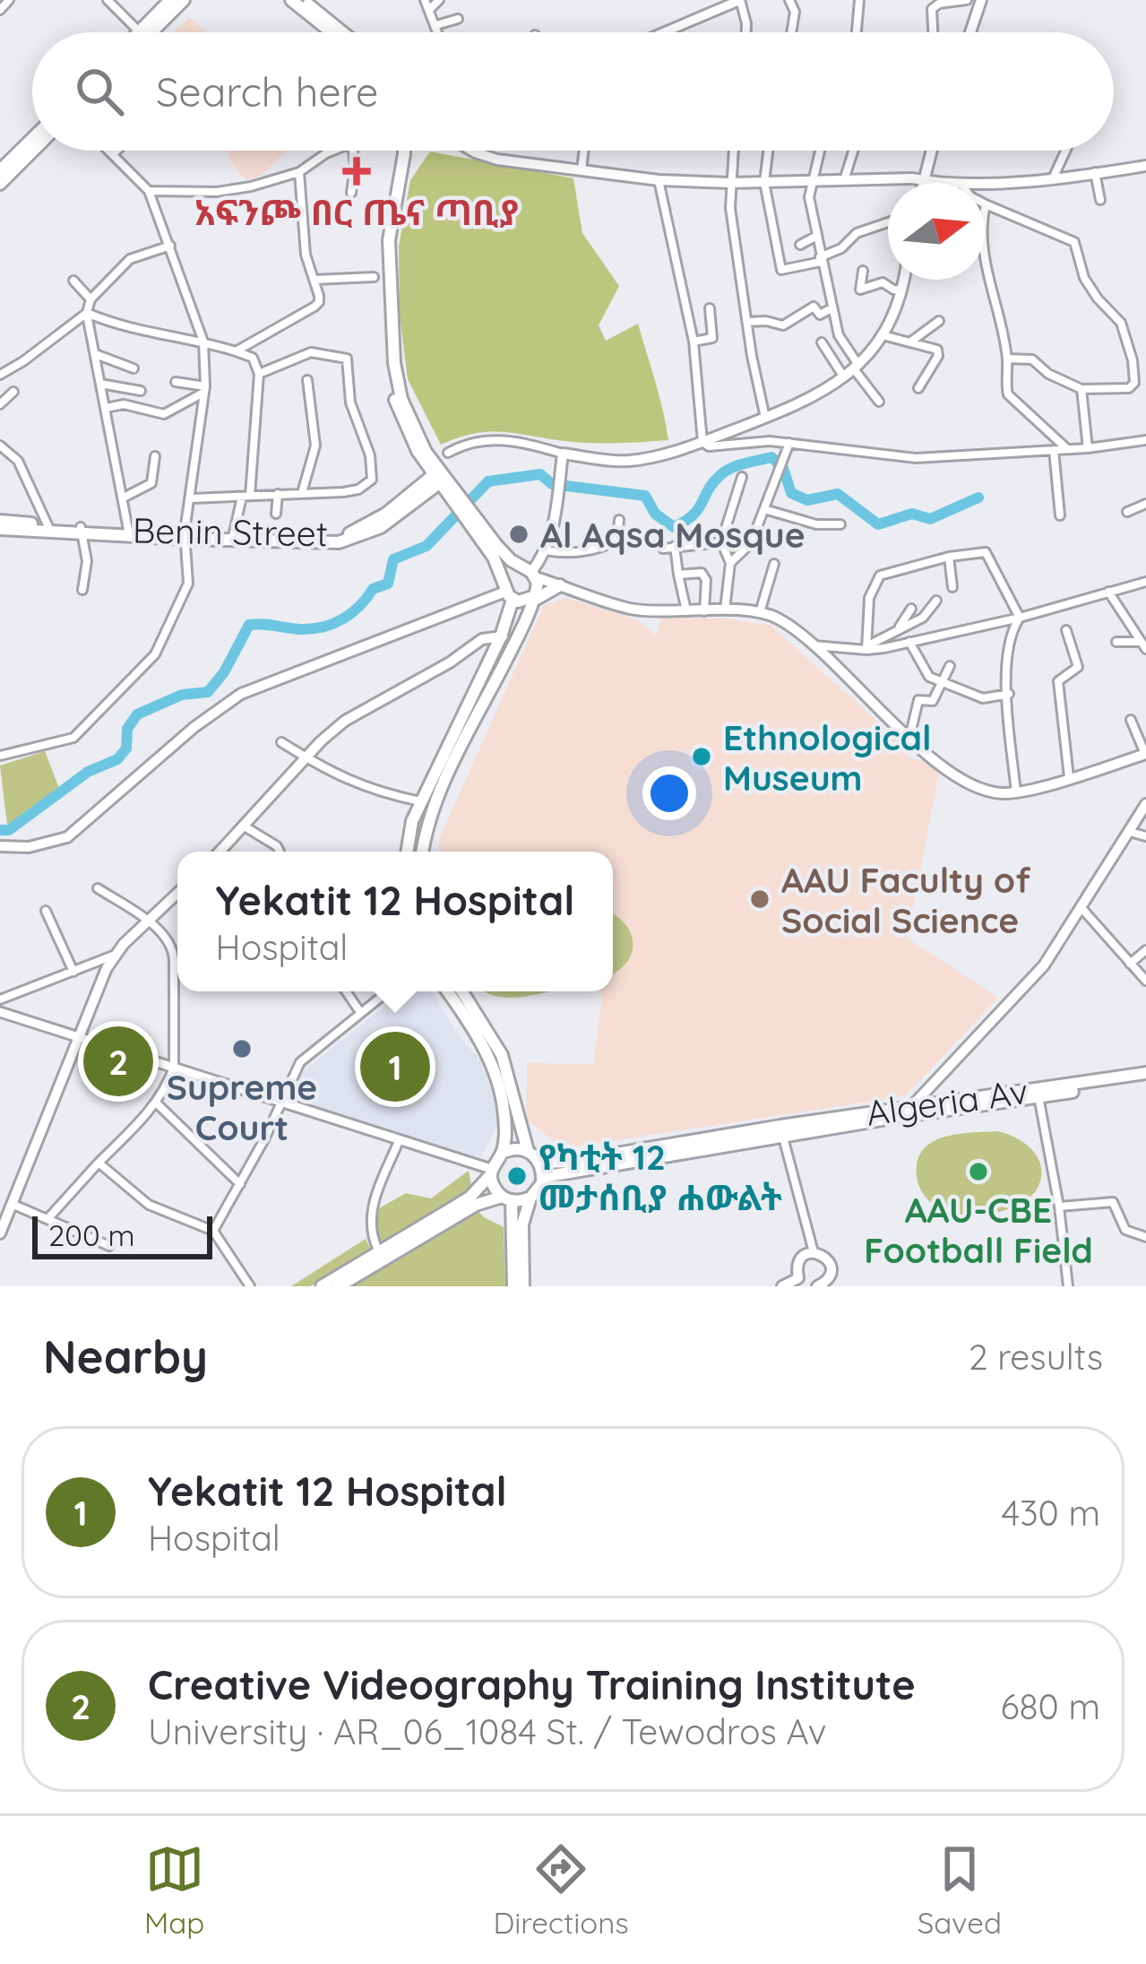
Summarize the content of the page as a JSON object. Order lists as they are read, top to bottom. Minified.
{"streets":{"main road":["Benin Street","Algeria Av"]},"places":{"health":["አፍንጮ በር ጤና ጣቢያ"],"other":["Al Aqsa Mosque","Ethnological Museum","AAU Faculty of Social Science","Supreme Court","AAU-CBE Football Field","የካቲት 12 መታሰቢያ ሐውልት"]},"scale_bar":"200 m","north":"right","page":{"search":"Search here","popup":["Yekatit 12 Hospital","Hospital"],"pins":["2","1"],"scale":"200 m","heading":["Nearby","2 results"],"list":[{"mark":"1","name":"Yekatit 12 Hospital","note":"Hospital","value":"430 m"},{"mark":"2","name":"Creative Videography Training Institute","note":"University · AR_06_1084 St. / Tewodros Av","value":"680 m"}],"nav":["Map","Directions","Saved"]}}
